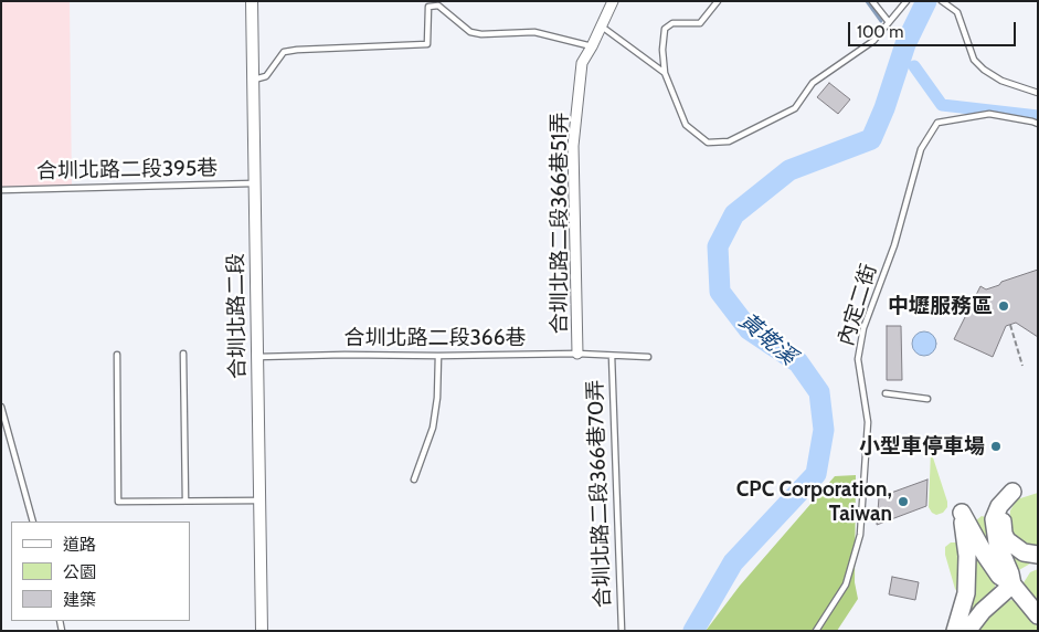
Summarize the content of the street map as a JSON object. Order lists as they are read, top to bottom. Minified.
{"streets":{"street":["合圳北路二段366巷51弄","合圳北路二段"],"lane":["合圳北路二段395巷","內定二街","合圳北路二段366巷","合圳北路二段366巷70弄"]},"crossings":[["合圳北路二段395巷","合圳北路二段"],["合圳北路二段366巷51弄","合圳北路二段366巷"],["合圳北路二段","合圳北路二段366巷"],["合圳北路二段366巷","合圳北路二段366巷70弄"]],"water":["黃墘溪"],"places":["中壢服務區","小型車停車場","CPC Corporation, Taiwan"],"legend":["道路","公園","建築"],"scale_bar":"100 m"}
